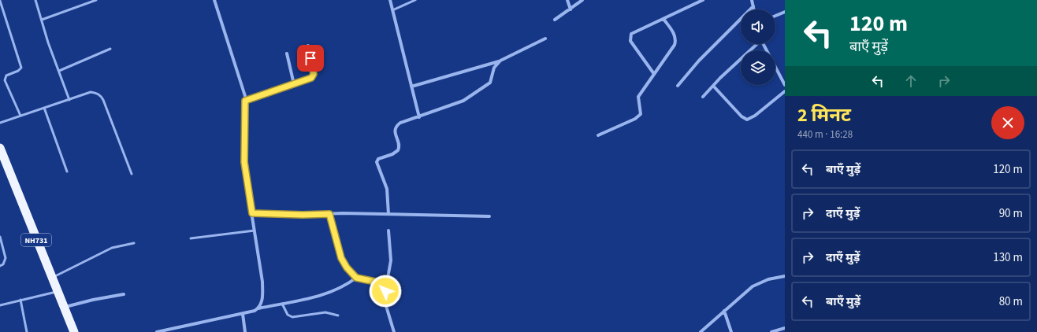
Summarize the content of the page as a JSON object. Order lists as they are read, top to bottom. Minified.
{"streets":{"highway":["NH731"]},"page":{"turn":["120 m","बाएँ मुड़ें"],"heading":["2 मिनट","440 m · 16:28"],"list":[{"name":"बाएँ मुड़ें","value":"120 m"},{"name":"दाएँ मुड़ें","value":"90 m"},{"name":"दाएँ मुड़ें","value":"130 m"},{"name":"बाएँ मुड़ें","value":"80 m"}]}}
